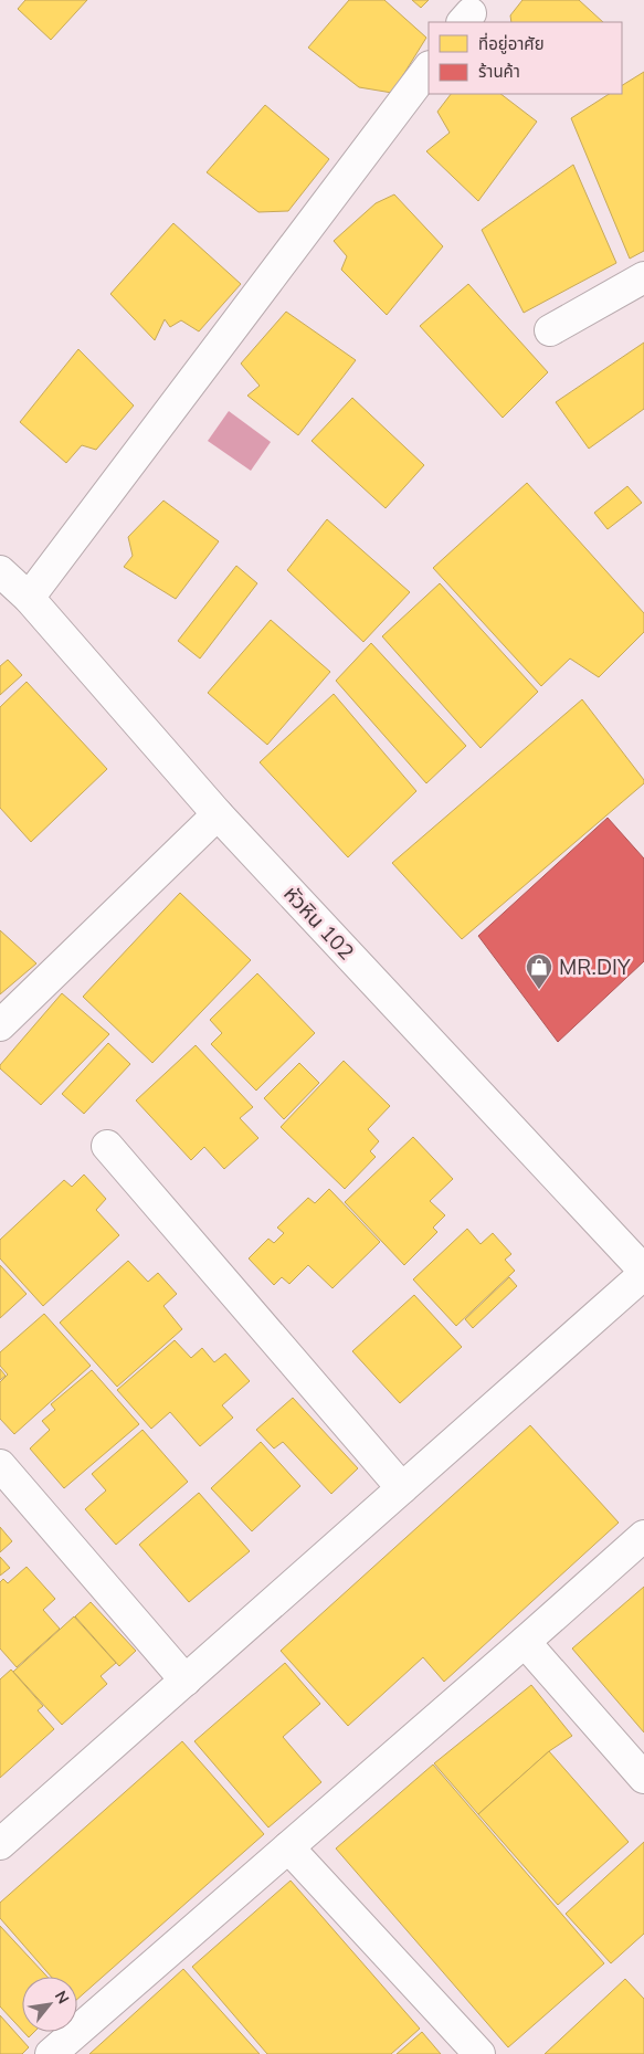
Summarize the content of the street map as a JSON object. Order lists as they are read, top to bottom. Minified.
{"streets":{"street":["หัวหิน 102"]},"places":{"shop":["MR.DIY"]},"legend":["ที่อยู่อาศัย","ร้านค้า"],"north":"top right"}
